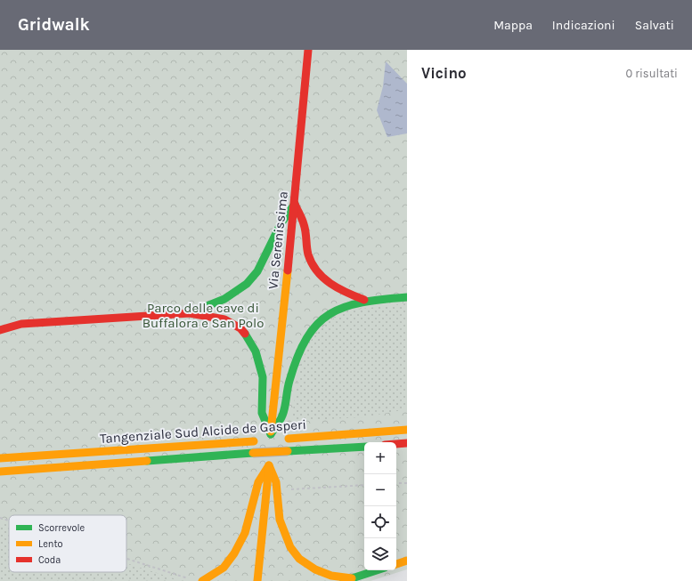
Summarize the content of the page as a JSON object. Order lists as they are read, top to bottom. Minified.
{"streets":{"main road":["Via Serenissima","Tangenziale Sud Alcide de Gasperi"]},"crossings":[["Via Serenissima","Tangenziale Sud Alcide de Gasperi"]],"parks":["Parco delle cave di Buffalora e San Polo"],"legend":["Scorrevole","Lento","Coda"],"page":{"header":"Gridwalk","nav":["Mappa","Indicazioni","Salvati"],"heading":["Vicino","0 risultati"],"map_buttons":["+","−"]}}
